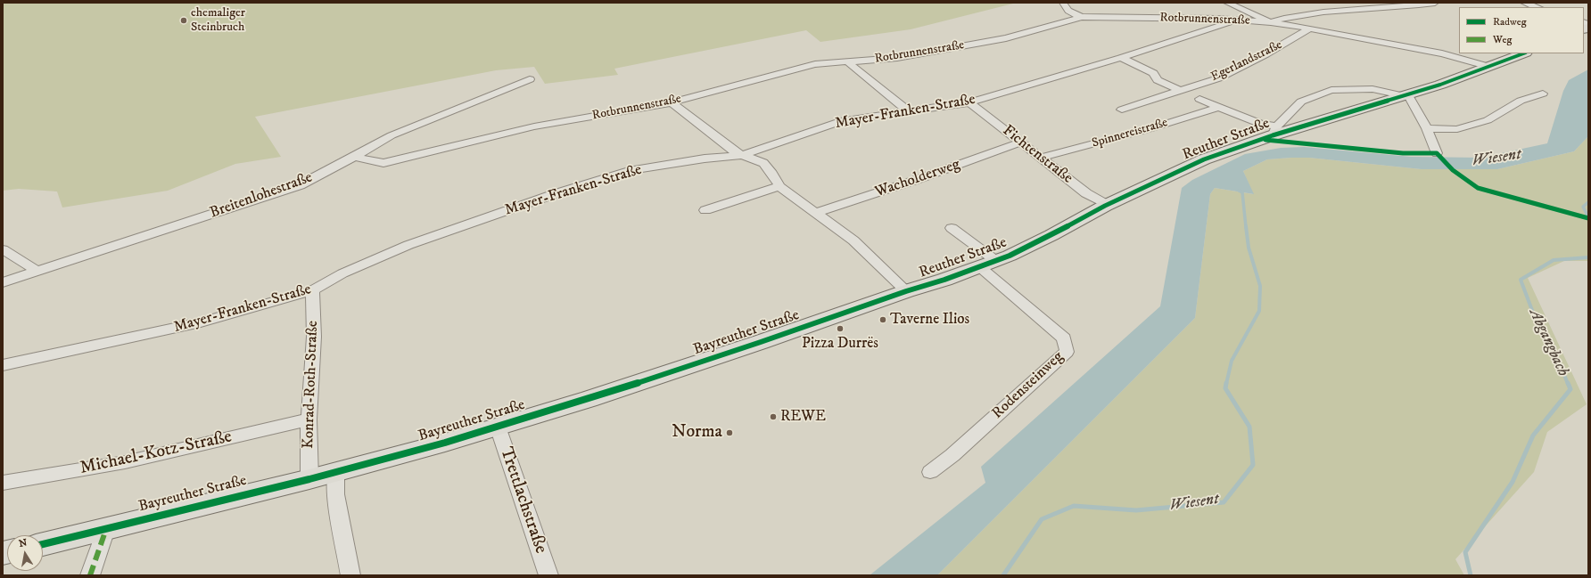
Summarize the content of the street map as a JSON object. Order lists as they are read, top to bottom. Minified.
{"streets":{"main road":["Reuther Straße","Bayreuther Straße"],"street":["Rotbrunnenstraße","Egerlandstraße","Mayer-Franken-Straße","Spinnereistraße","Fichtenstraße","Wacholderweg","Breitenlohestraße","Konrad-Roth-Straße","Rodensteinweg","Michael-Kotz-Straße","Trettlachstraße"]},"crossings":[["Rotbrunnenstraße","Egerlandstraße"],["Rotbrunnenstraße","Mayer-Franken-Straße"],["Rotbrunnenstraße","Reuther Straße"],["Rotbrunnenstraße","Breitenlohestraße"],["Mayer-Franken-Straße","Fichtenstraße"],["Mayer-Franken-Straße","Konrad-Roth-Straße"],["Spinnereistraße","Fichtenstraße"],["Reuther Straße","Fichtenstraße"],["Reuther Straße","Bayreuther Straße"],["Reuther Straße","Rodensteinweg"],["Fichtenstraße","Wacholderweg"],["Bayreuther Straße","Konrad-Roth-Straße"],["Bayreuther Straße","Trettlachstraße"],["Konrad-Roth-Straße","Michael-Kotz-Straße"]],"water":["Wiesent","Abgangbach"],"places":["ehemaliger Steinbruch","Taverne Ilios","Pizza Durrës","REWE","Norma"],"legend":["Radweg","Weg"],"north":"top"}
